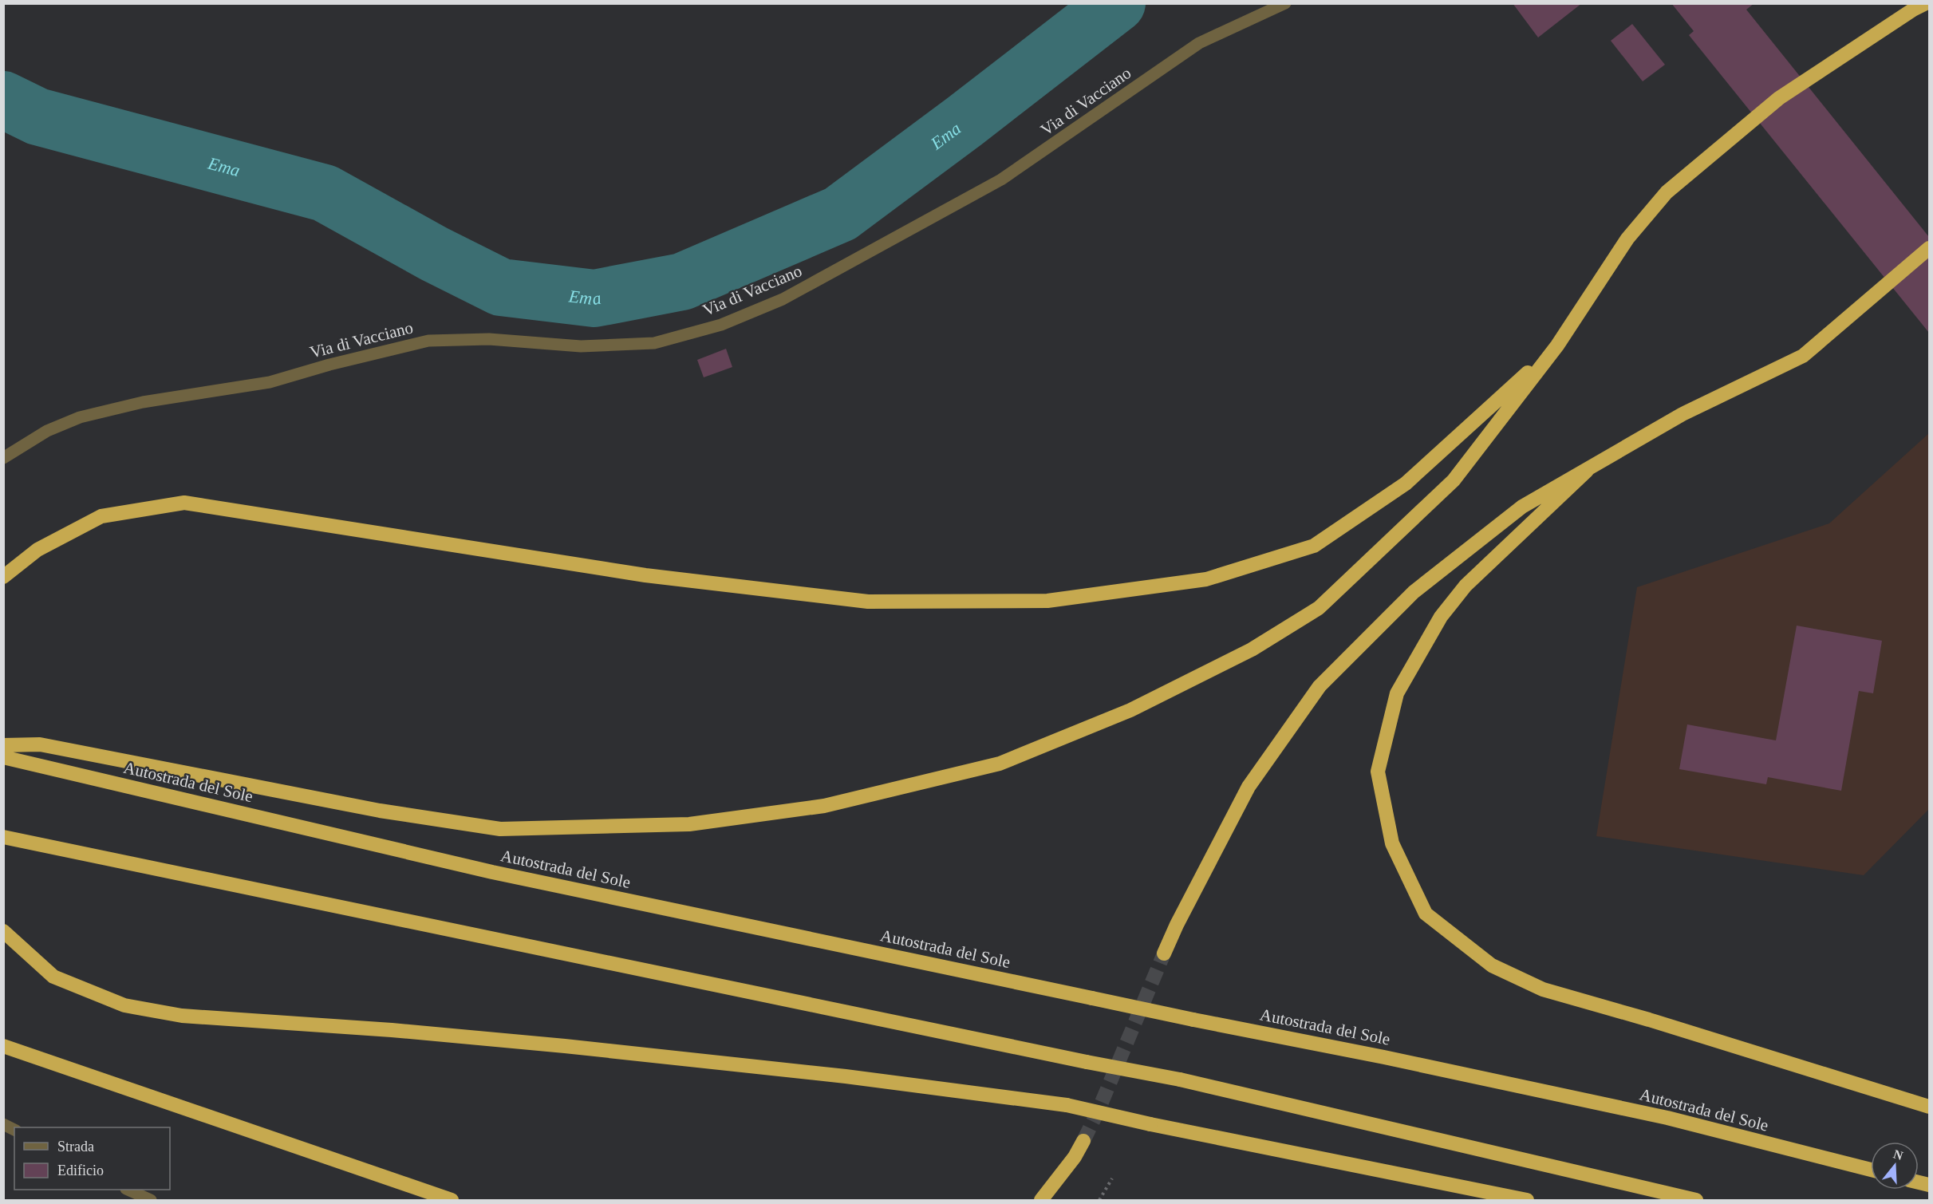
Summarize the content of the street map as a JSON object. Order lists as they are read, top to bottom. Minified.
{"streets":{"highway":["Autostrada del Sole"],"street":["Via di Vacciano"]},"water":["Ema"],"legend":["Strada","Edificio"],"north":"top"}
